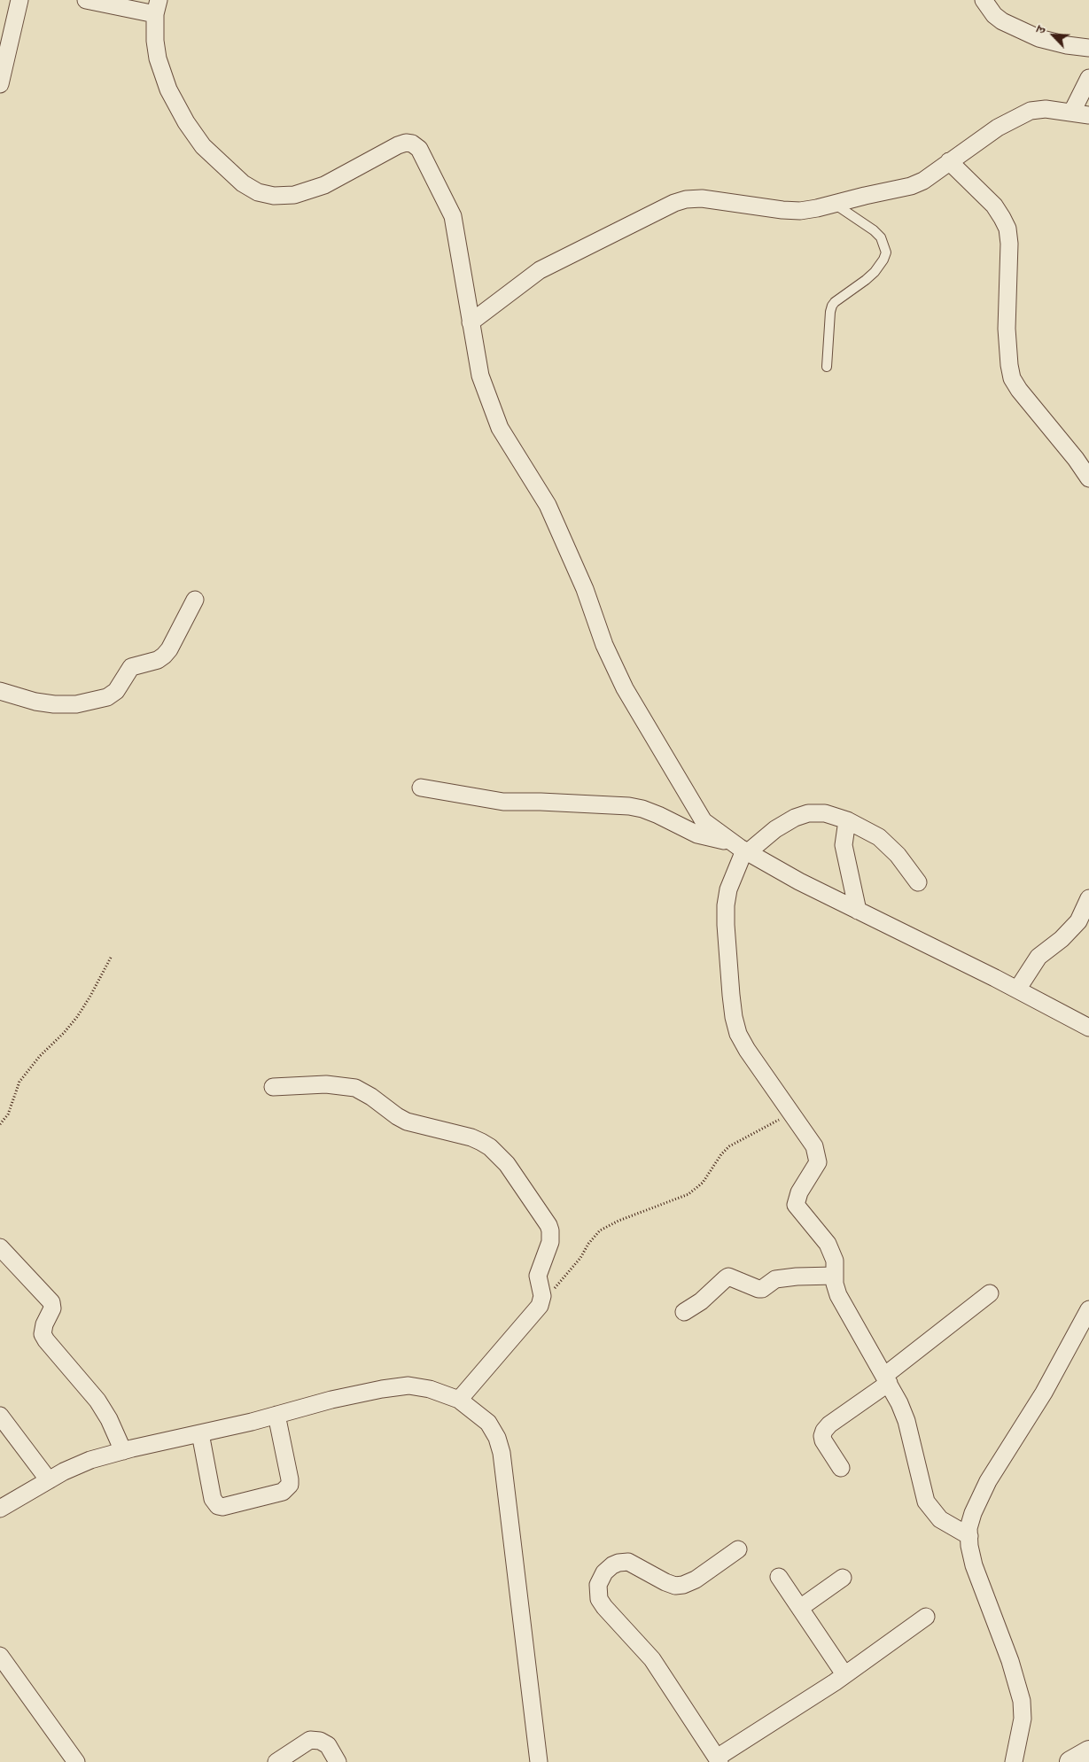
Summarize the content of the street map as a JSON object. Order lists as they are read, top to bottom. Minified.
{"north":"top left"}
